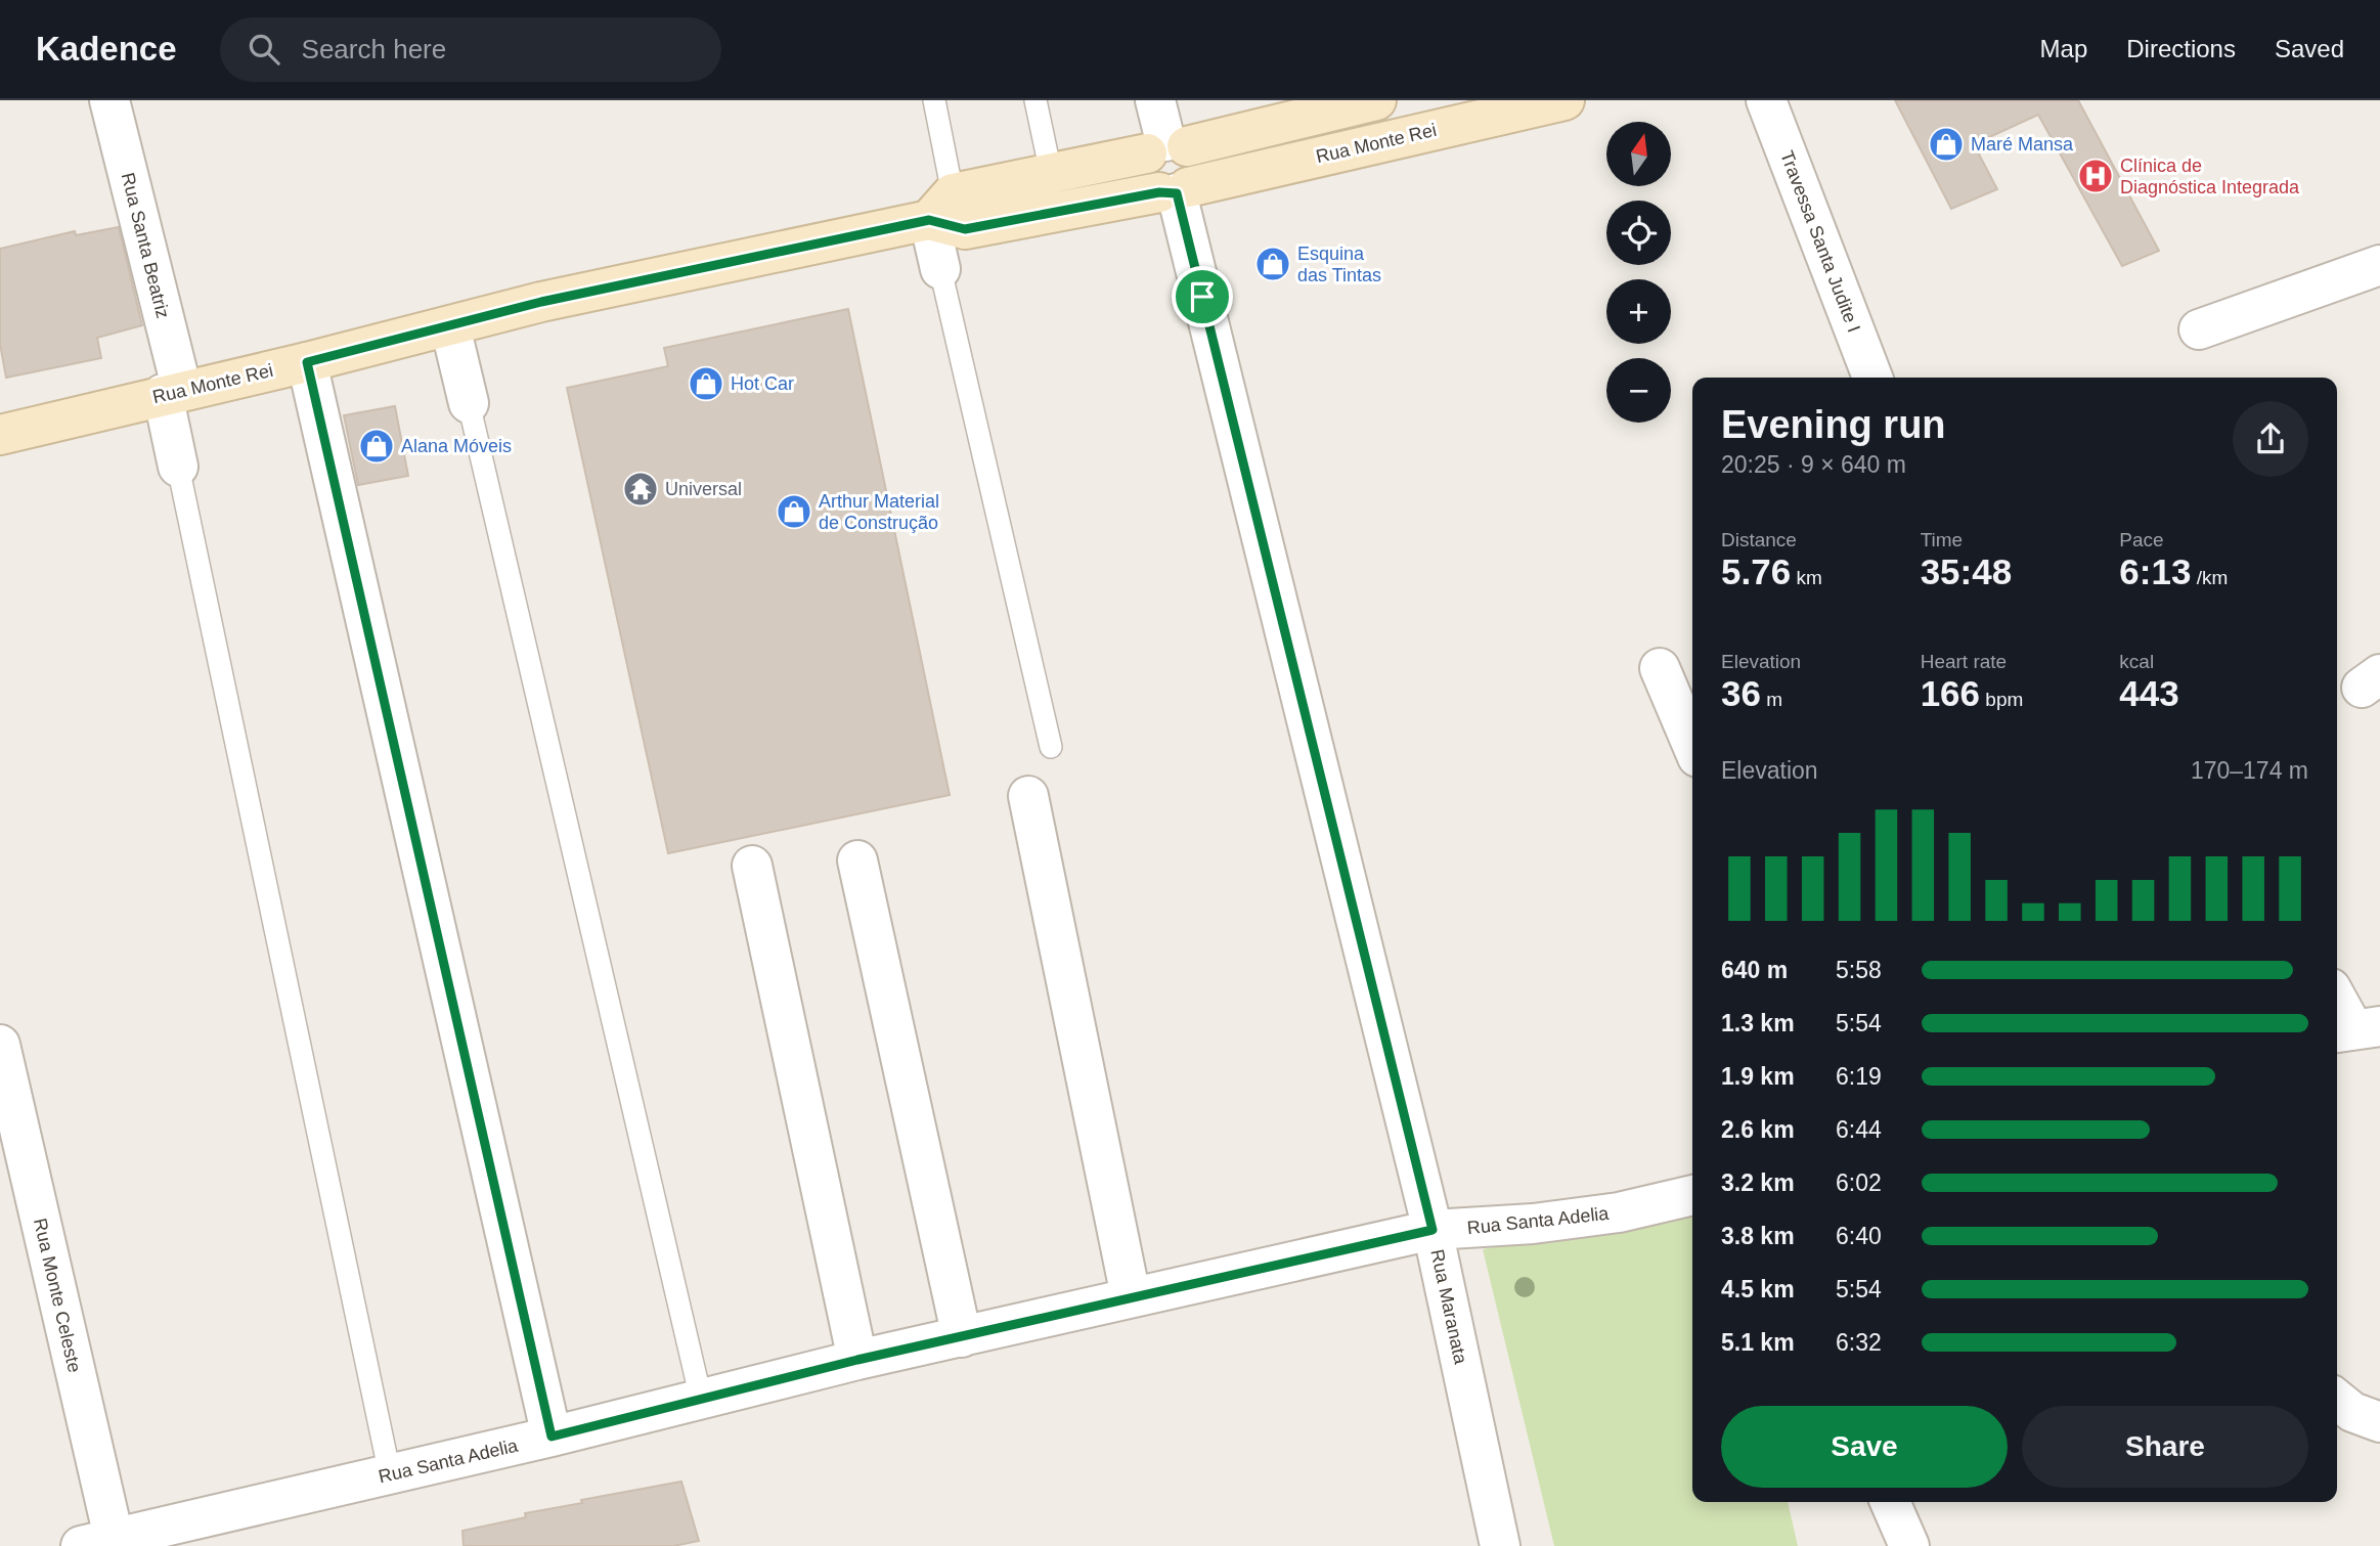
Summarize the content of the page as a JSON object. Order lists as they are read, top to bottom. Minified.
{"streets":{"street":["Rua Monte Rei","Travessa Santa Judite I","Rua Santa Beatriz","Rua Santa Adelia","Rua Monte Celeste","Rua Maranata"]},"crossings":[["Rua Monte Rei","Rua Santa Beatriz"],["Rua Monte Rei","Rua Maranata"],["Rua Santa Adelia","Rua Monte Celeste"],["Rua Santa Adelia","Rua Maranata"]],"places":{"shop":["Maré Mansa","Esquina das Tintas","Hot Car","Alana Móveis","Arthur Material de Construção"],"hospital":["Clínica de Diagnóstica Integrada"],"temple":["Universal"]},"north":"top","page":{"header":"Kadence","search":"Search here","nav":["Map","Directions","Saved"],"map_buttons":["+","−"],"heading":["Evening run","20:25 · 9 × 640 m"],"stats":[["Distance","5.76 km"],["Time","35:48"],["Pace","6:13 /km"],["Elevation","36 m"],["Heart rate","166 bpm"],["kcal","443"]],"chart":["Elevation","170–174 m"],"list":[{"name":"640 m","note":"5:58"},{"name":"1.3 km","note":"5:54"},{"name":"1.9 km","note":"6:19"},{"name":"2.6 km","note":"6:44"},{"name":"3.2 km","note":"6:02"},{"name":"3.8 km","note":"6:40"},{"name":"4.5 km","note":"5:54"},{"name":"5.1 km","note":"6:32"}],"buttons":["Save","Share"]}}
